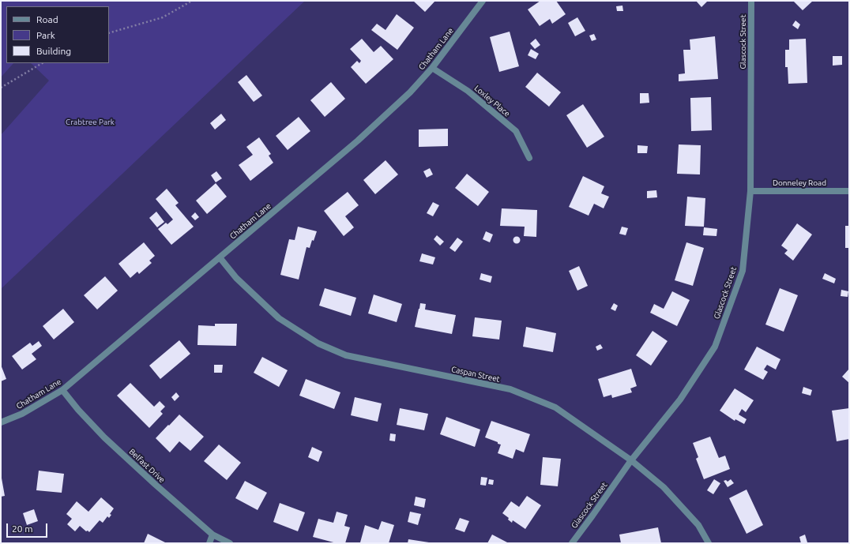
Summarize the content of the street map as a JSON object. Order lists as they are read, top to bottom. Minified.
{"streets":{"street":["Glascock Street","Chatham Lane","Loxley Place","Donneley Road","Caspan Street","Belfast Drive"]},"crossings":[["Glascock Street","Donneley Road"],["Glascock Street","Caspan Street"],["Chatham Lane","Loxley Place"],["Chatham Lane","Caspan Street"],["Chatham Lane","Belfast Drive"]],"parks":["Crabtree Park"],"legend":["Road","Park","Building"],"scale_bar":"20 m"}
